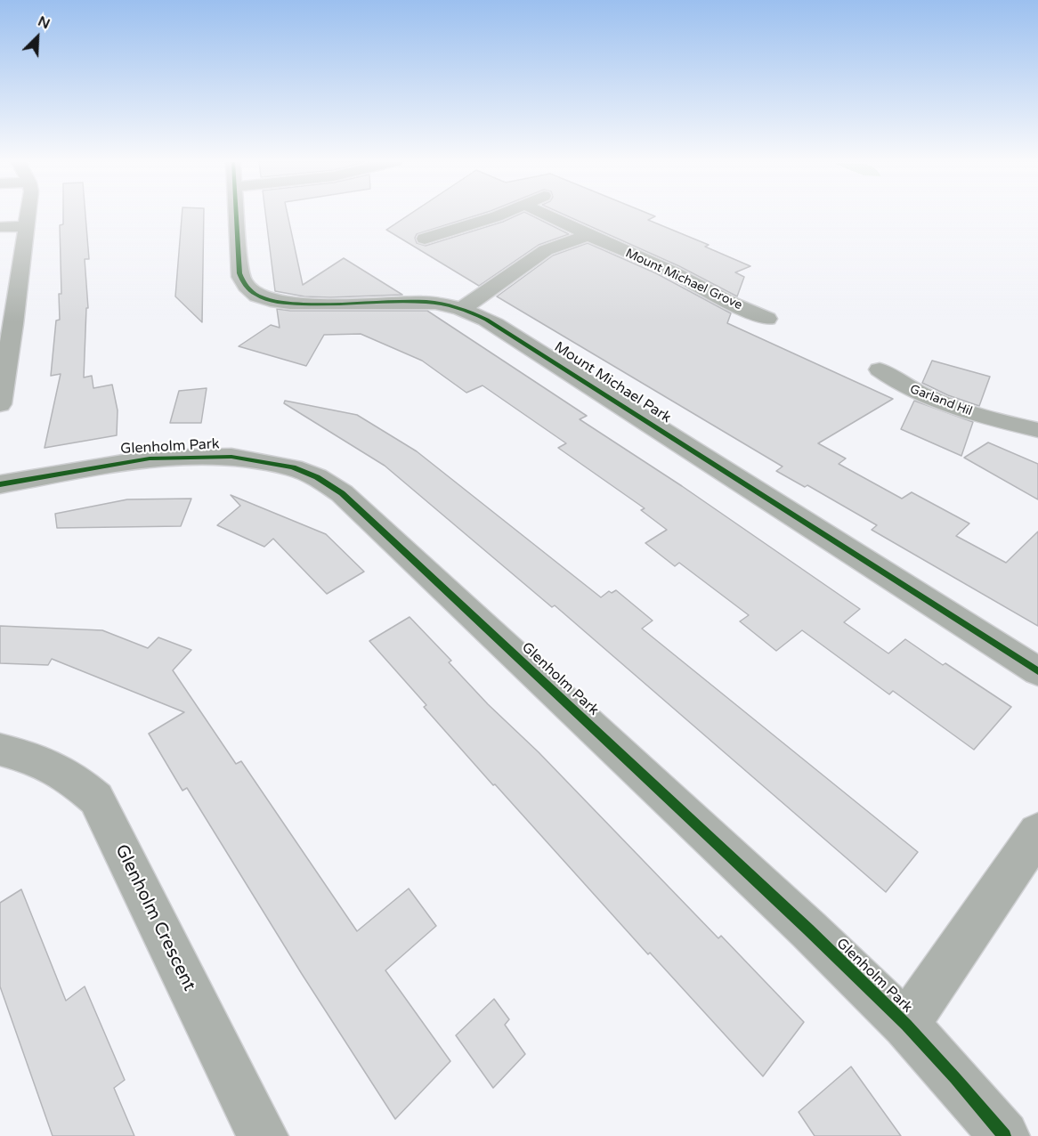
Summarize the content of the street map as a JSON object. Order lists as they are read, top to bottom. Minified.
{"streets":{"street":["Mount Michael Grove","Mount Michael Park","Garland Hil","Glenholm Park","Glenholm Crescent"]},"north":"top right"}
